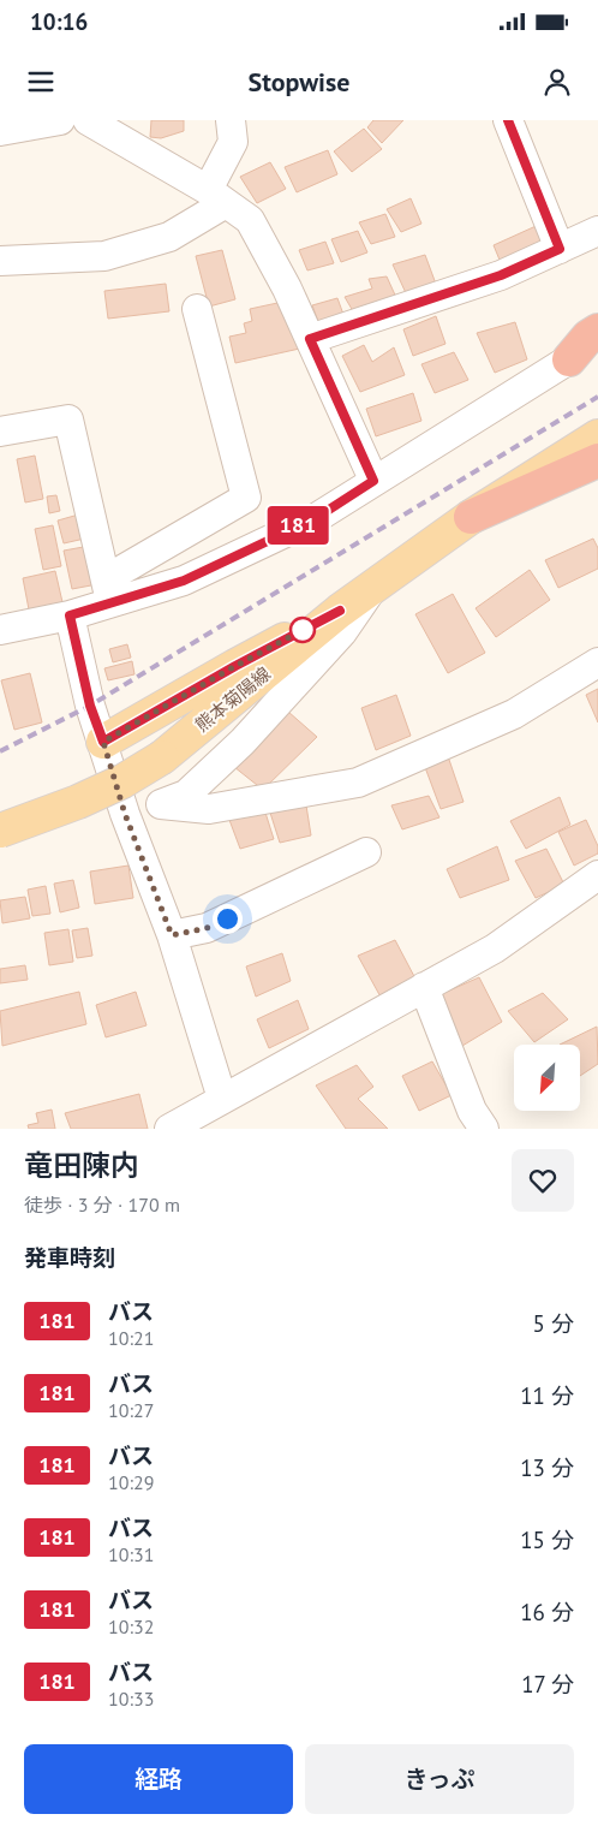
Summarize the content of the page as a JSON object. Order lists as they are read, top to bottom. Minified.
{"streets":{"main road":["熊本菊陽線"]},"lines":["bus line 181"],"north":"bottom left","page":{"status":"10:16","header":"Stopwise","on_map":"181","heading":[["竜田陳内","徒歩 · 3 分 · 170 m"],"発車時刻"],"list":[{"mark":"181","name":"バス","note":"10:21","value":"5 分"},{"mark":"181","name":"バス","note":"10:27","value":"11 分"},{"mark":"181","name":"バス","note":"10:29","value":"13 分"},{"mark":"181","name":"バス","note":"10:31","value":"15 分"},{"mark":"181","name":"バス","note":"10:32","value":"16 分"},{"mark":"181","name":"バス","note":"10:33","value":"17 分"}],"buttons":["経路","きっぷ"]}}
